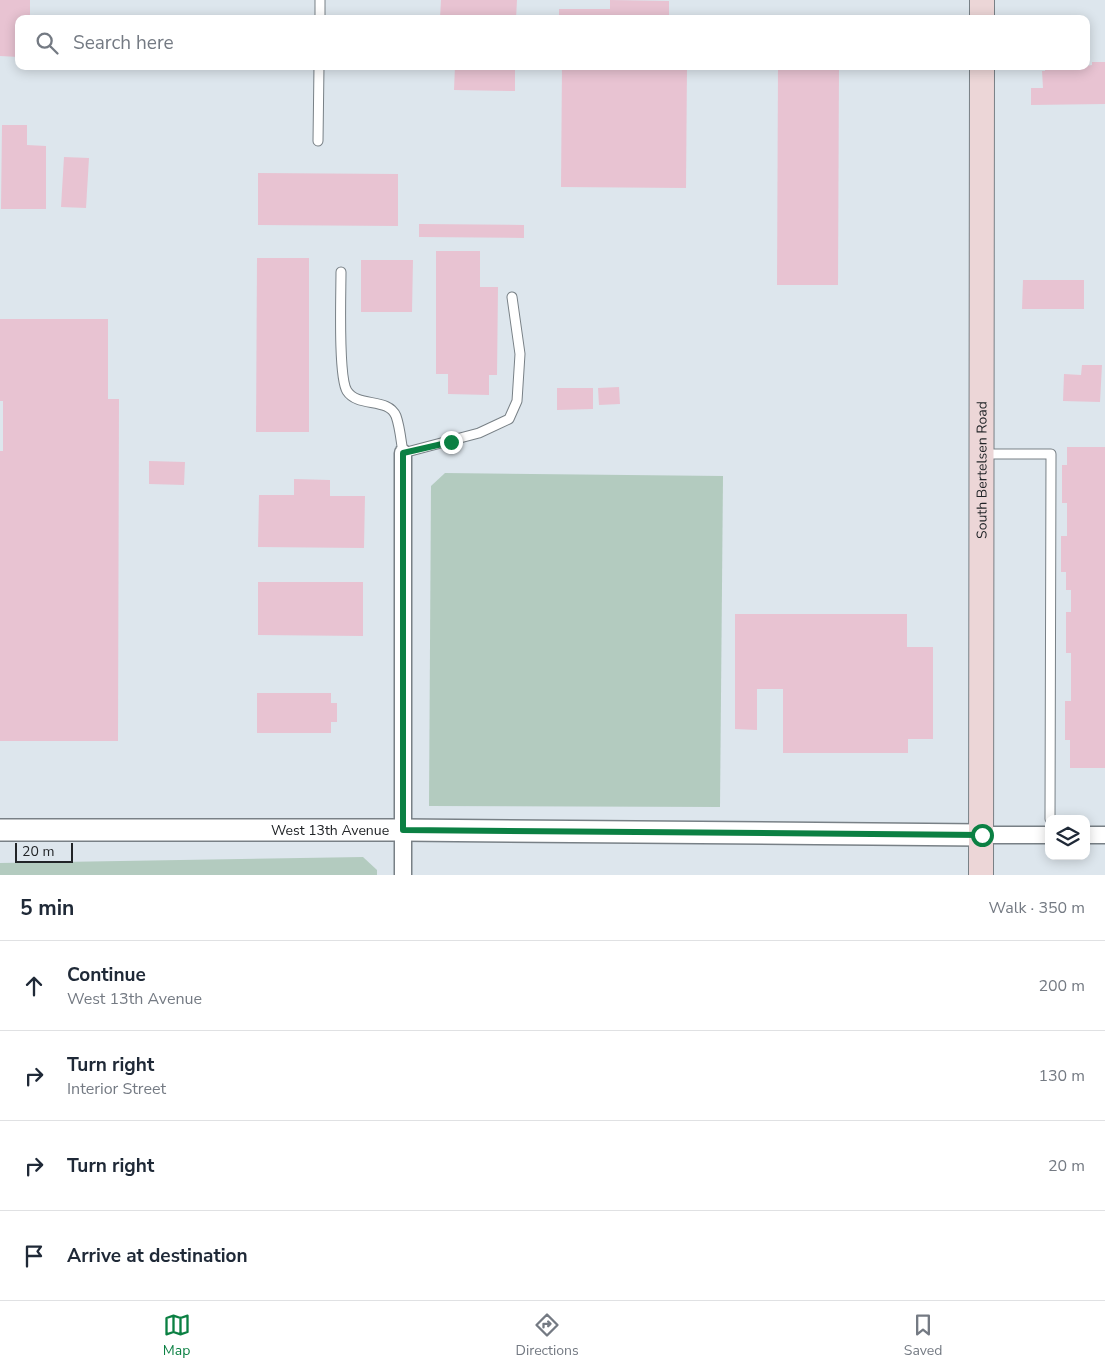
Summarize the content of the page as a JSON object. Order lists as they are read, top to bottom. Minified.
{"streets":{"main road":["South Bertelsen Road"],"street":["West 13th Avenue"]},"crossings":[["South Bertelsen Road","West 13th Avenue"]],"scale_bar":"20 m","page":{"search":"Search here","scale":"20 m","heading":["5 min","Walk · 350 m"],"list":[["Continue","West 13th Avenue","200 m"],["Turn right","Interior Street","130 m"],["Turn right","20 m"],"Arrive at destination"],"nav":["Map","Directions","Saved"]}}
